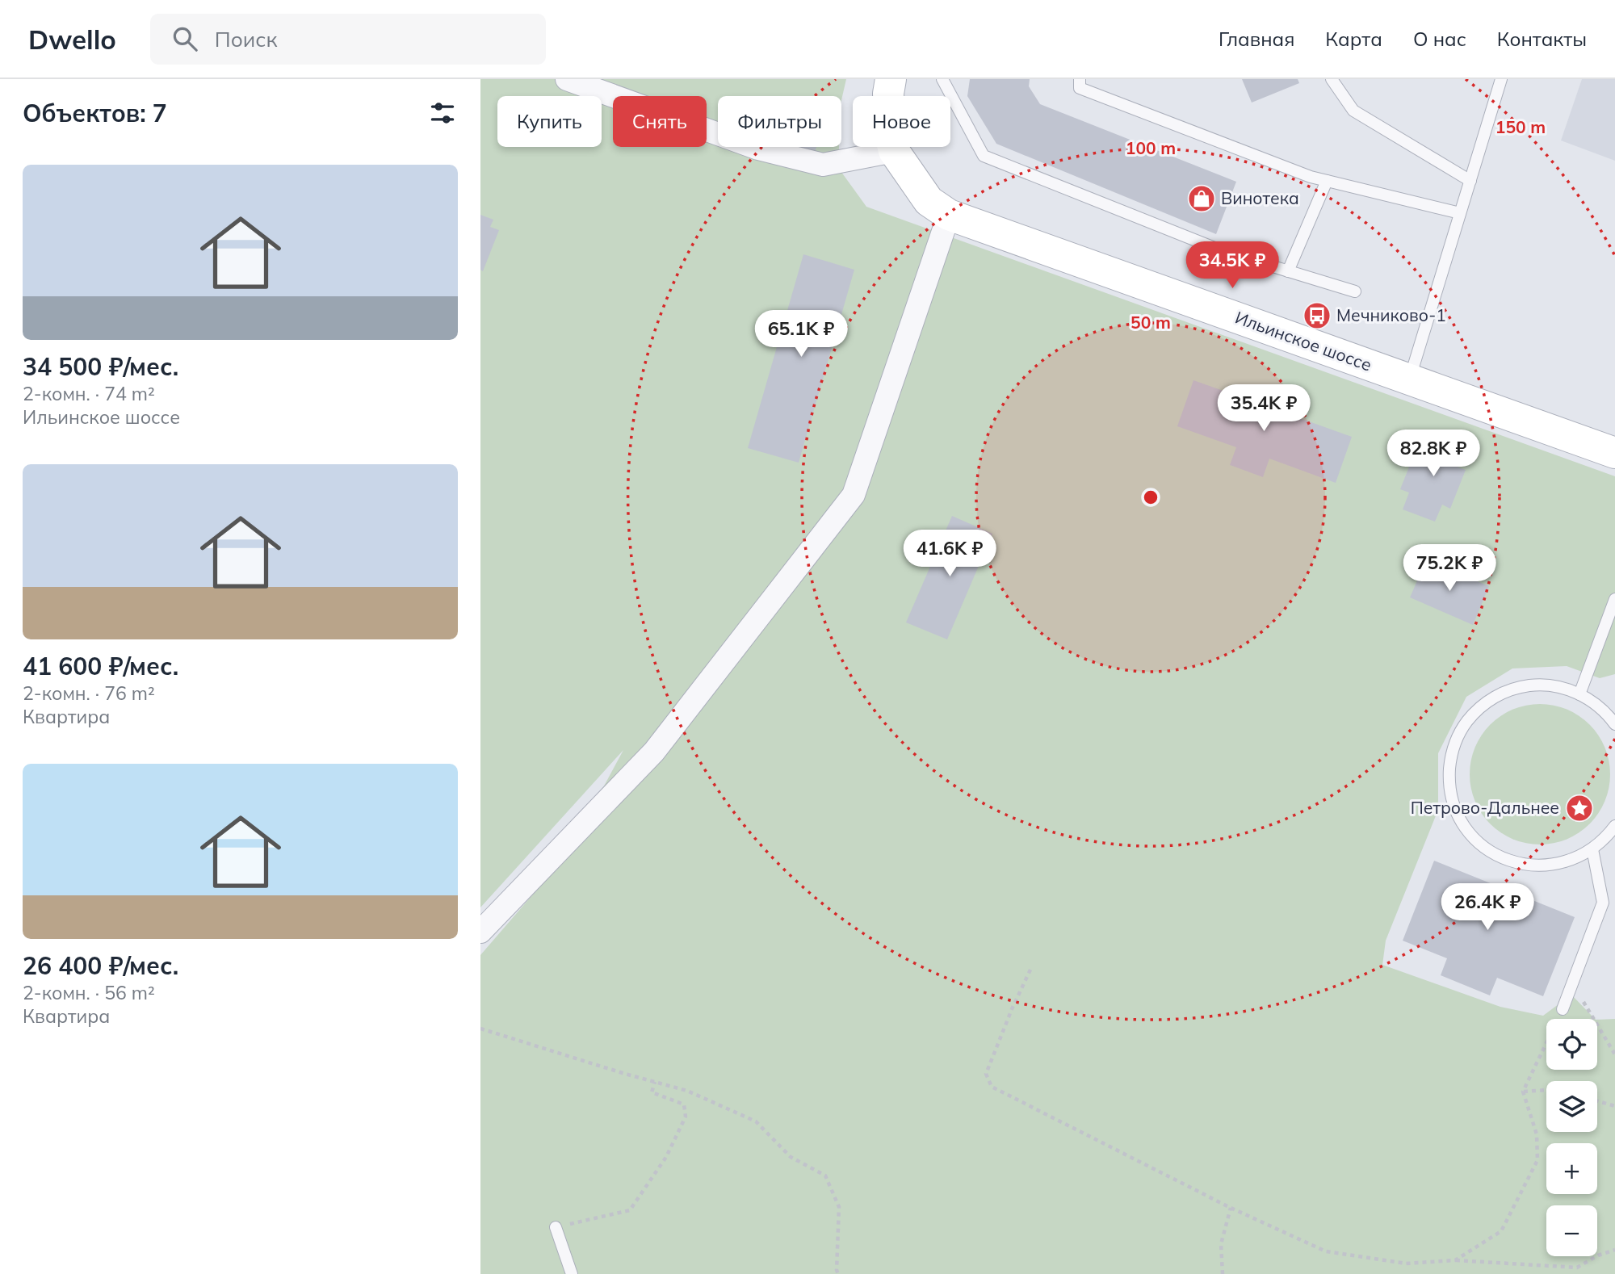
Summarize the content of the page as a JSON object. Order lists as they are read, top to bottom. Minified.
{"streets":{"main road":["Ильинское шоссе"]},"places":{"shop":["Винотека"],"bus stop":["Мечниково-1"],"place":["Петрово-Дальнее"]},"page":{"header":"Dwello","search":"Поиск","nav":["Главная","Карта","О нас","Контакты"],"heading":"Объектов: 7","chip":["Купить","Снять","Фильтры","Новое"],"list":[{"name":"34 500 ₽/мес.","note":"2-комн. · 74 m² · Ильинское шоссе"},{"name":"41 600 ₽/мес.","note":"2-комн. · 76 m² · Квартира"},{"name":"26 400 ₽/мес.","note":"2-комн. · 56 m² · Квартира"}],"price":["34.5K ₽","65.1K ₽","35.4K ₽","82.8K ₽","41.6K ₽","75.2K ₽","26.4K ₽"],"map_buttons":["+","−"]},"rings":["150 m","100 m","50 m"]}
